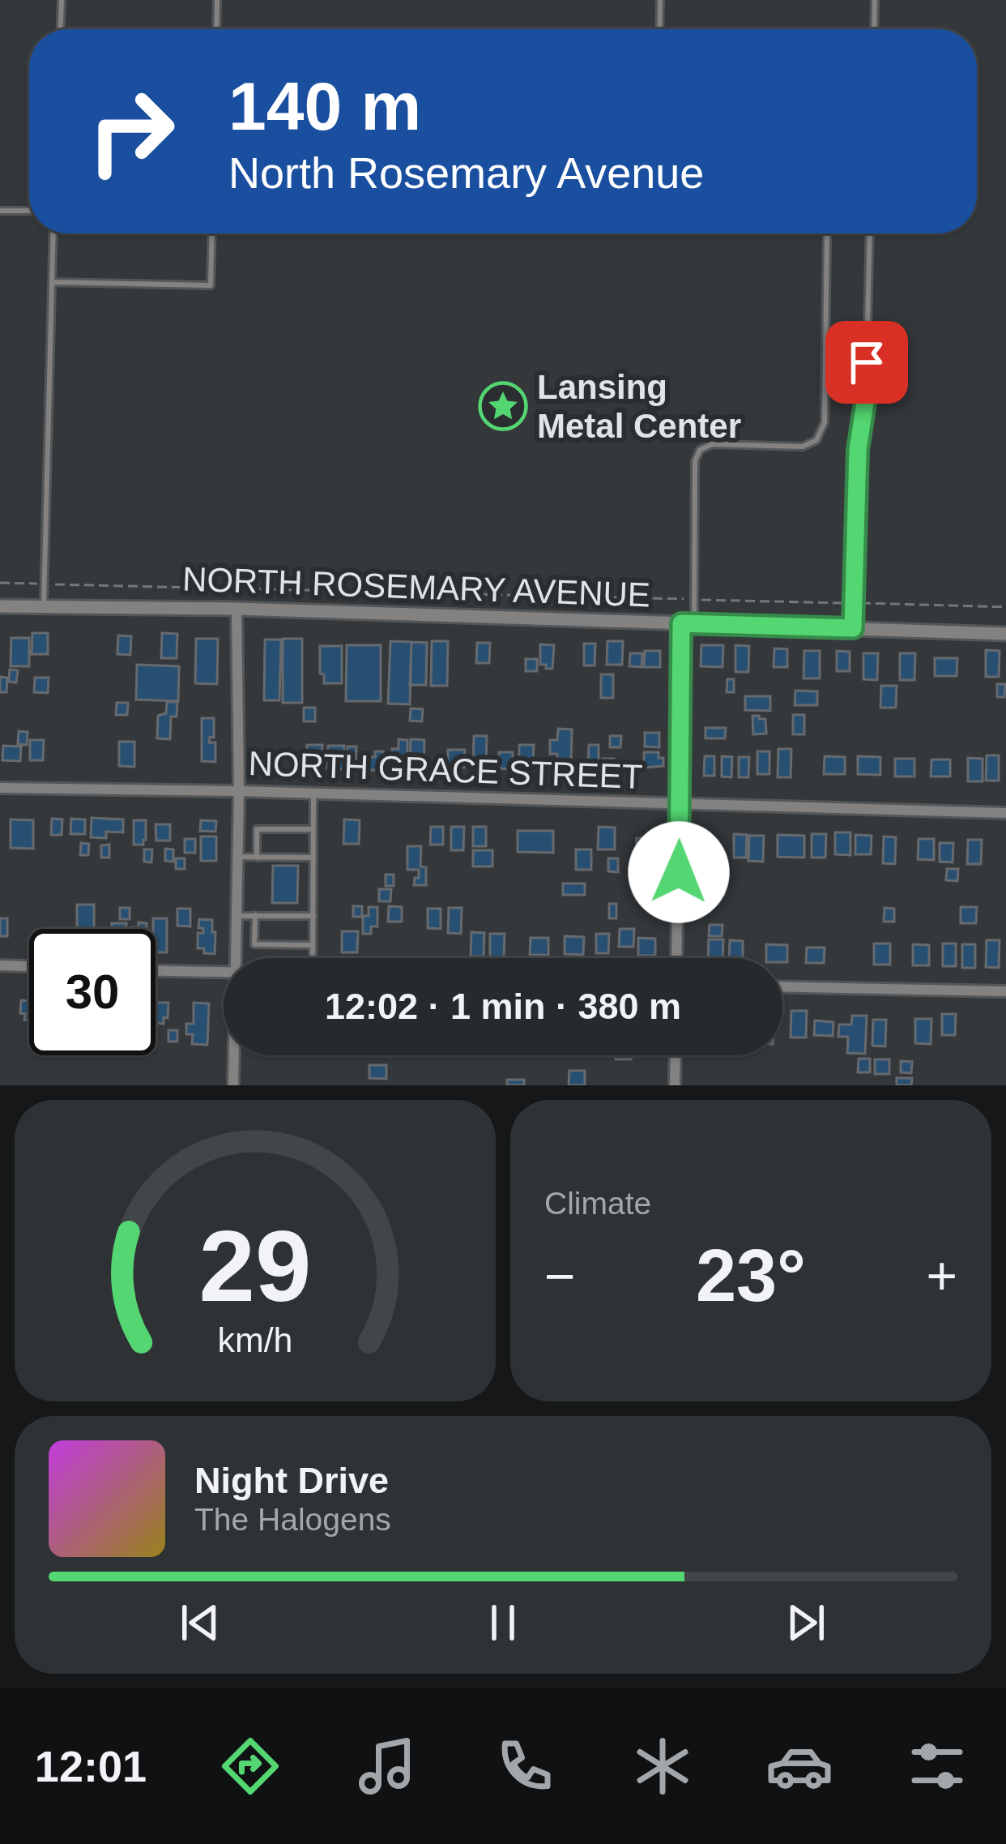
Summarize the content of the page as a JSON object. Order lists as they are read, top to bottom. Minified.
{"streets":{"street":["NORTH ROSEMARY AVENUE","NORTH GRACE STREET"]},"places":{"place":["Lansing Metal Center"]},"page":{"turn":["140 m","North Rosemary Avenue"],"limit":"30","trip":"12:02 · 1 min · 380 m","tile":"Climate","heat":["−","23°","+"],"song":["Night Drive","The Halogens"],"tabs":"12:01","gauge":["29","km/h"]}}
